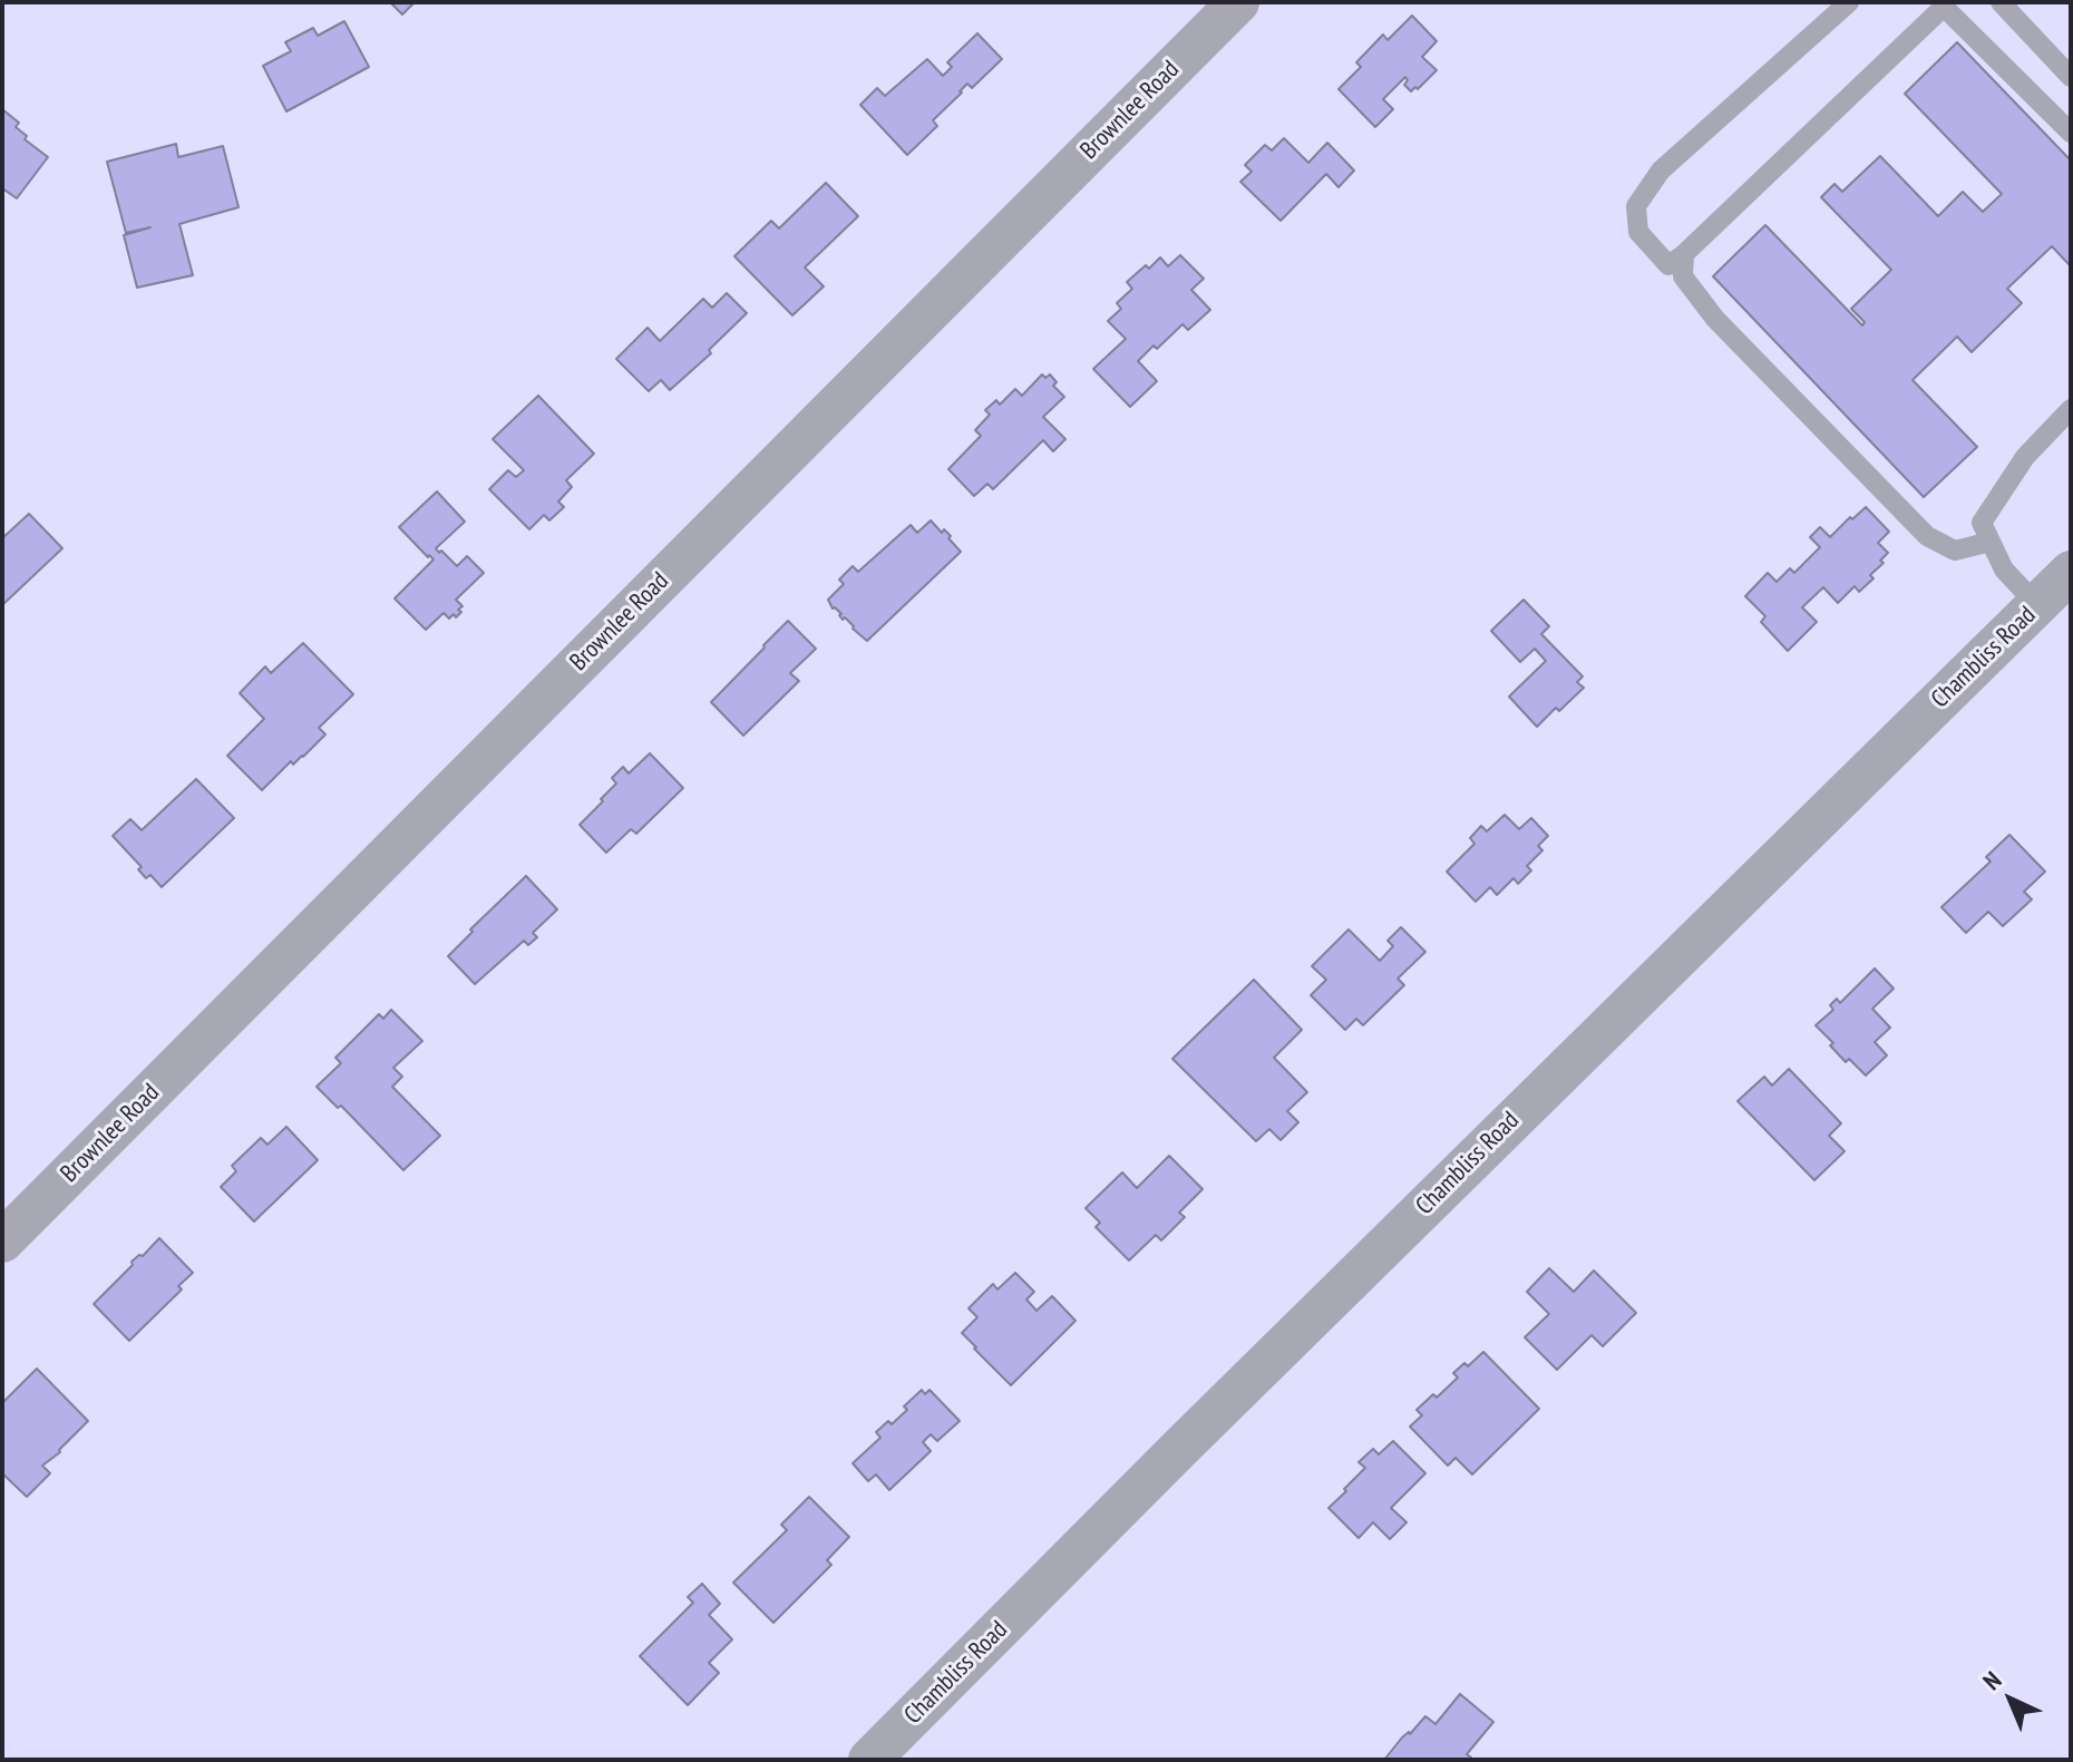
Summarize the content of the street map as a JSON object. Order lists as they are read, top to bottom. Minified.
{"streets":{"street":["Brownlee Road","Chambliss Road"]},"north":"top left"}
